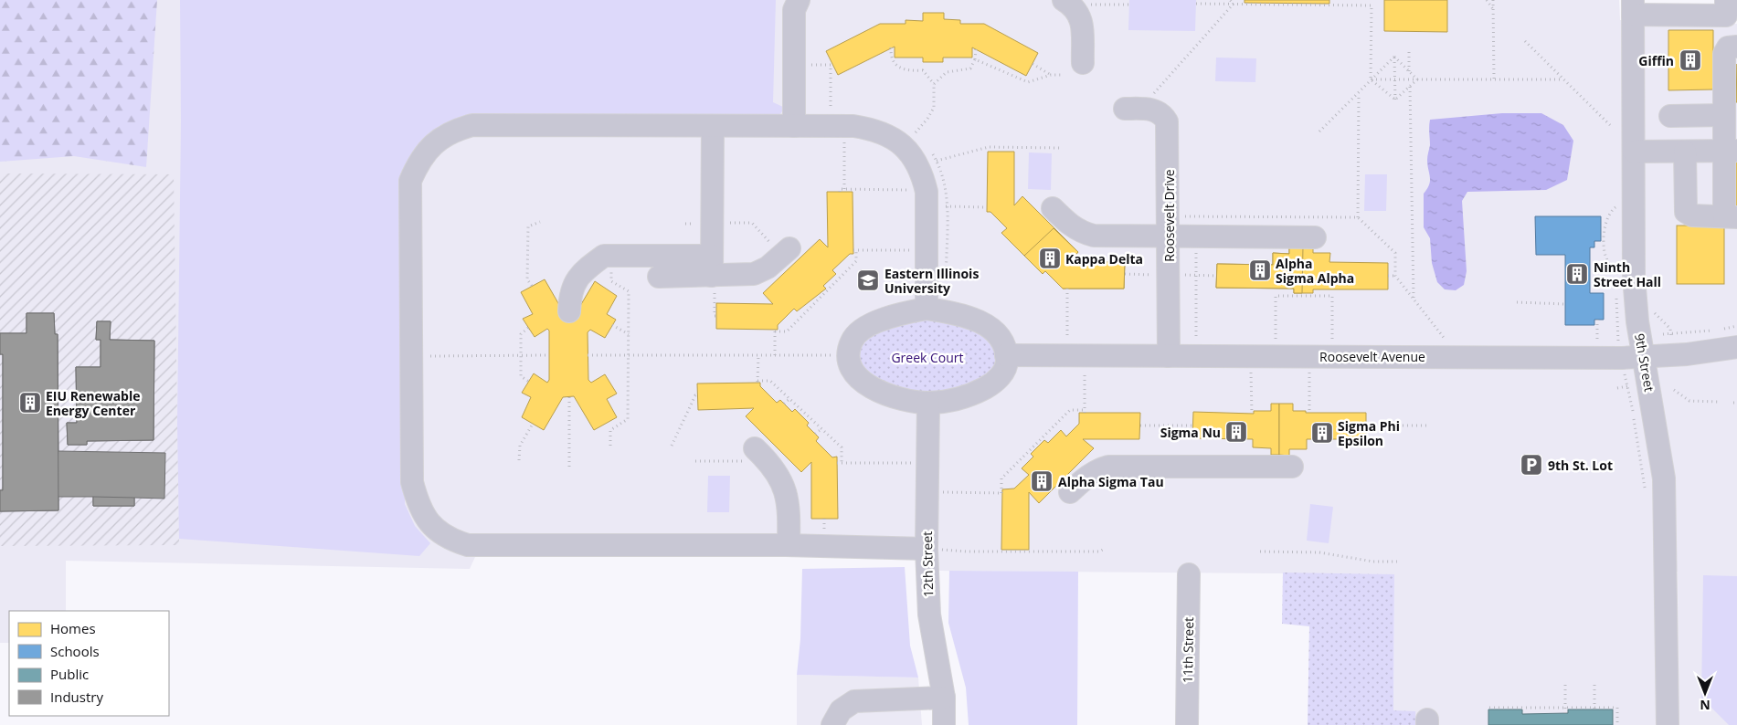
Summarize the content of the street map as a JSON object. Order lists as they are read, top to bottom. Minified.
{"streets":{"street":["Roosevelt Drive","Roosevelt Avenue","9th Street","12th Street","11th Street"]},"crossings":[["Roosevelt Drive","Roosevelt Avenue"],["Roosevelt Avenue","9th Street"],["Roosevelt Avenue","12th Street"]],"parks":["Greek Court"],"places":{"building":["Giffin","Kappa Delta","Alpha Sigma Alpha","Ninth Street Hall","EIU Renewable Energy Center","Sigma Nu","Sigma Phi Epsilon","Alpha Sigma Tau"],"school or university":["Eastern Illinois University"],"parking":["9th St. Lot"]},"legend":["Homes","Schools","Public","Industry"],"north":"bottom"}
